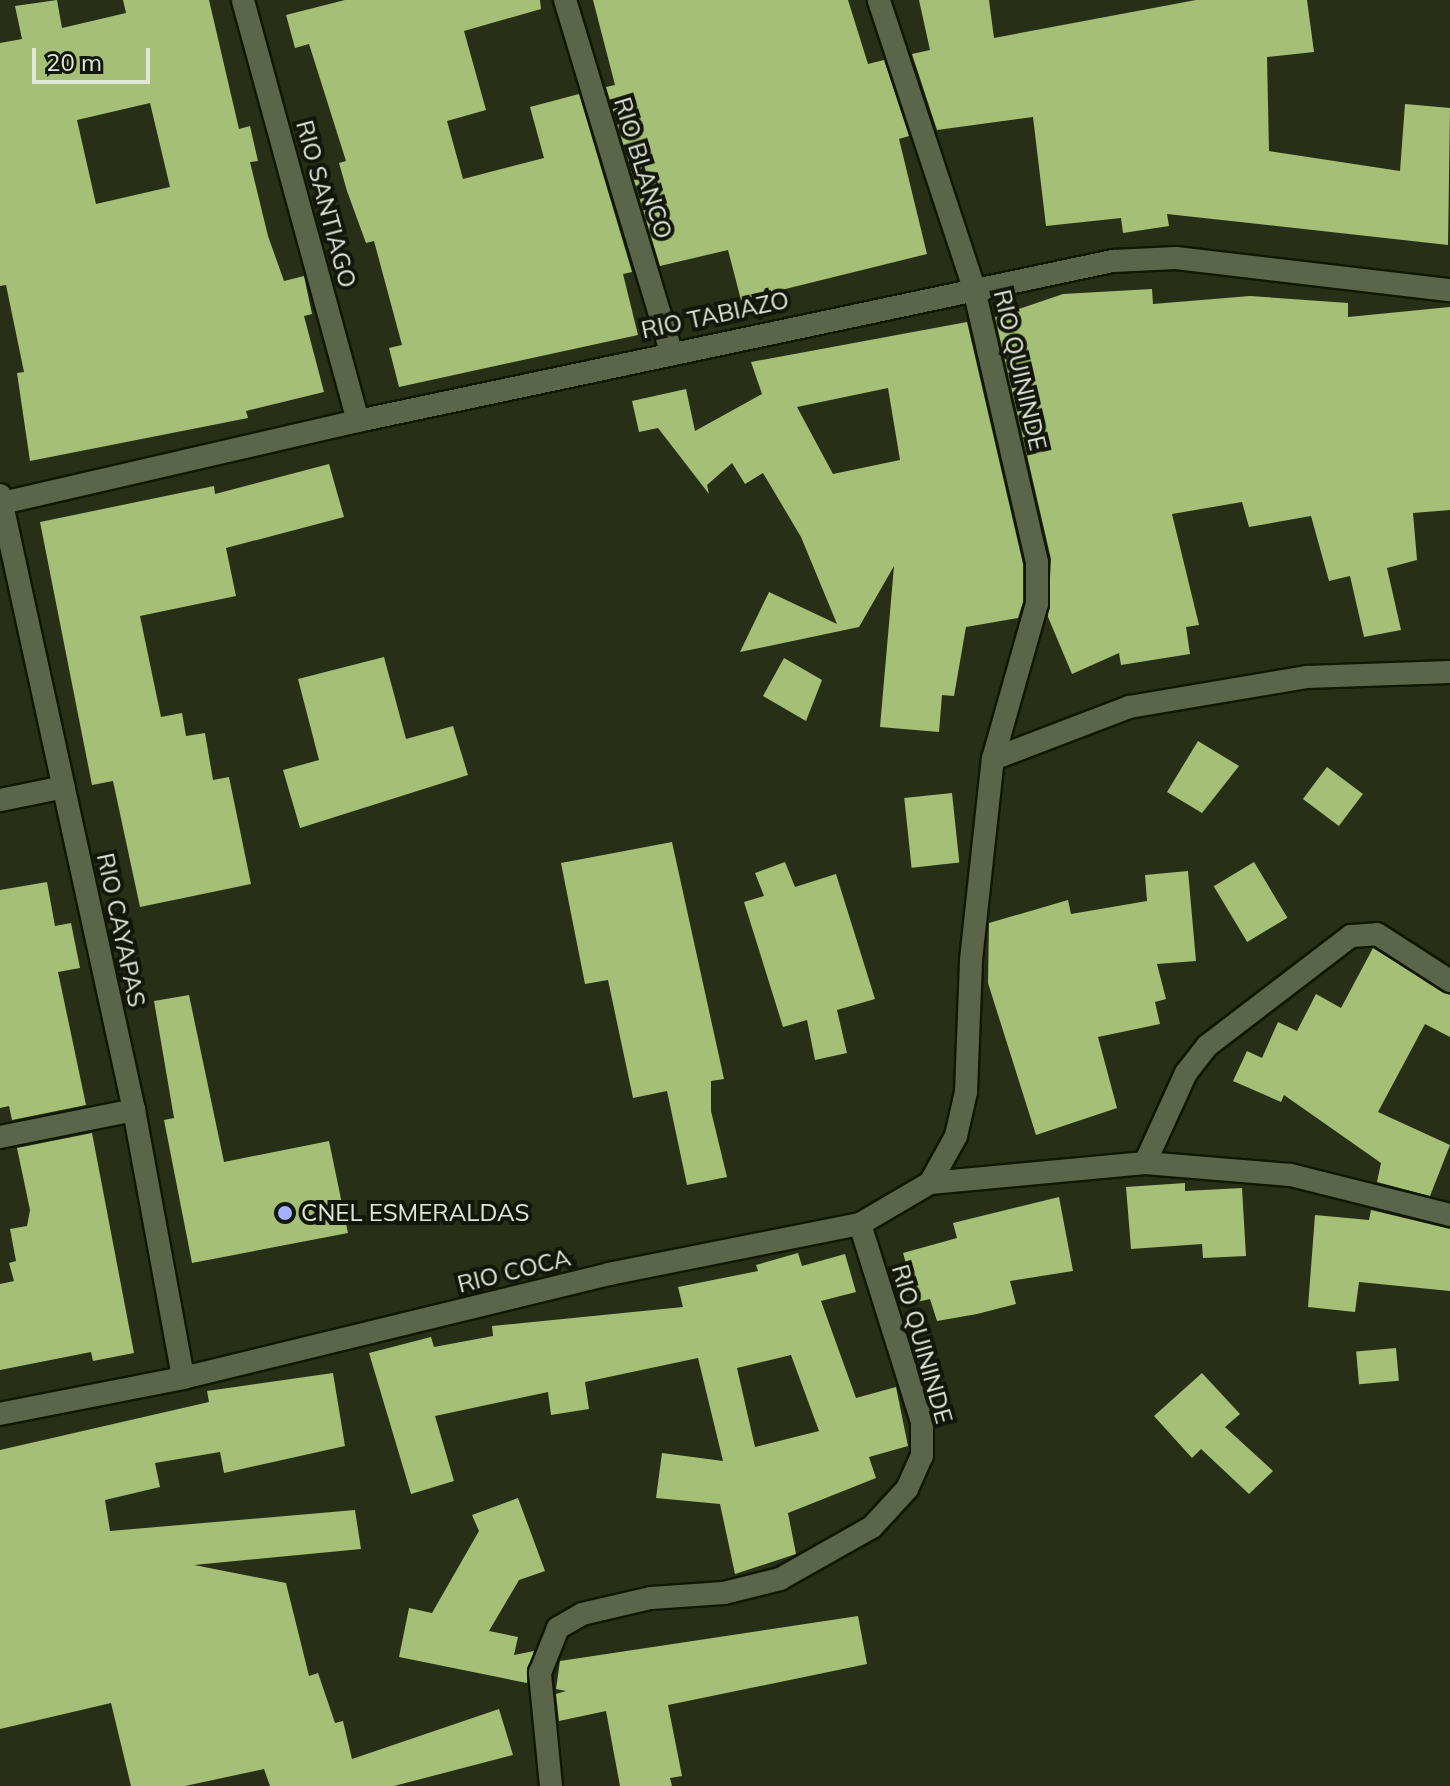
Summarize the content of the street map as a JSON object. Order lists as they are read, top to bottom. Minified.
{"streets":{"street":["RIO BLANCO","RIO SANTIAGO","RIO TABIAZO","RIO QUININDE","RIO CAYAPAS","RIO COCA"]},"crossings":[["RIO BLANCO","RIO TABIAZO"],["RIO SANTIAGO","RIO TABIAZO"],["RIO TABIAZO","RIO QUININDE"],["RIO TABIAZO","RIO CAYAPAS"],["RIO QUININDE","RIO COCA"],["RIO CAYAPAS","RIO COCA"]],"places":["CNEL ESMERALDAS"],"scale_bar":"20 m"}
